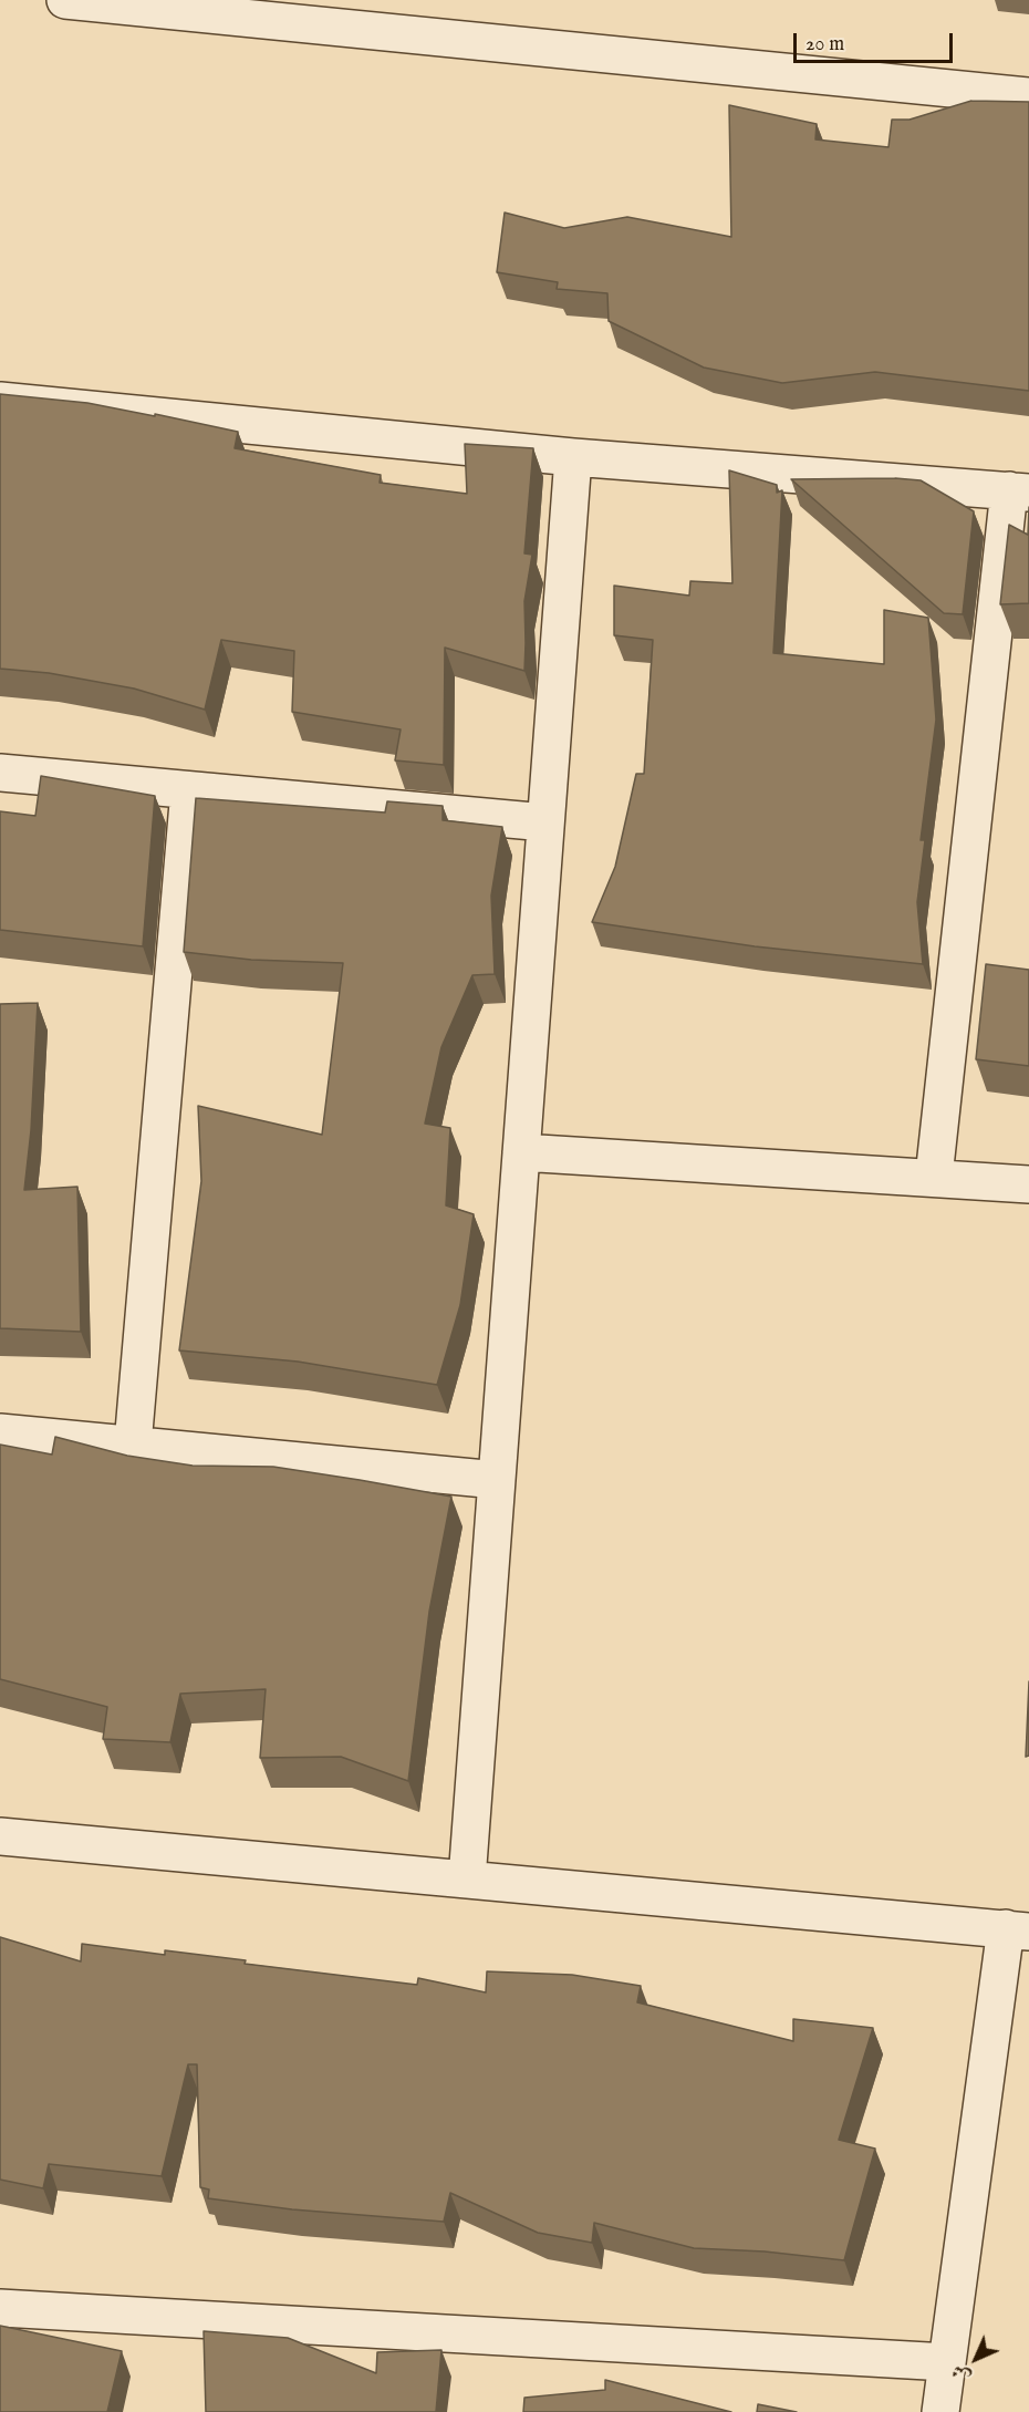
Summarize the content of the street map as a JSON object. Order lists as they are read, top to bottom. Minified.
{"scale_bar":"20 m","north":"bottom left"}
